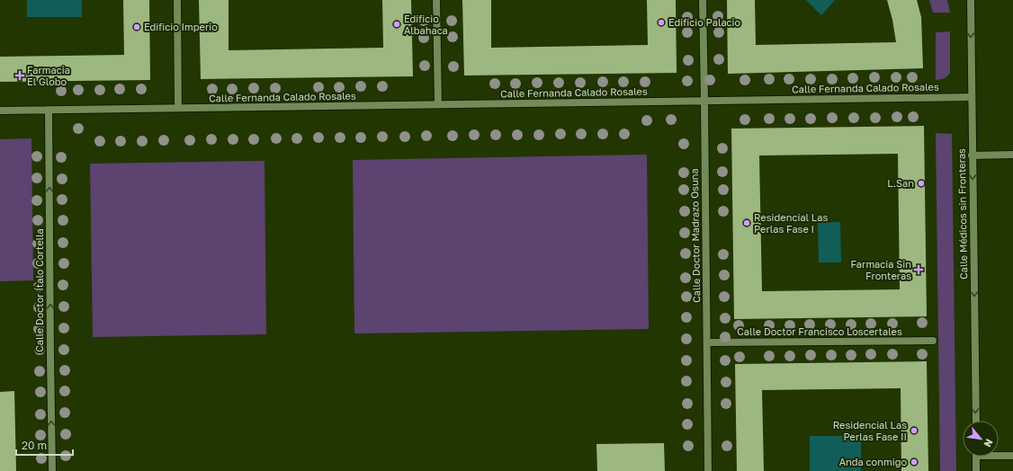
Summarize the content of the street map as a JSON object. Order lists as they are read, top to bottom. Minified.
{"streets":{"street":["Calle Fernanda Calado Rosales","Calle Médicos sin Fronteras","Calle Doctor Madrazo Osuna","Calle Doctor Ítalo Cortella","Calle Doctor Francisco Loscertales"]},"crossings":[["Calle Fernanda Calado Rosales","Calle Médicos sin Fronteras"],["Calle Fernanda Calado Rosales","Calle Doctor Madrazo Osuna"],["Calle Fernanda Calado Rosales","Calle Doctor Ítalo Cortella"],["Calle Doctor Madrazo Osuna","Calle Doctor Francisco Loscertales"]],"one_way":["Calle Médicos sin Fronteras","Calle Doctor Ítalo Cortella"],"places":{"other":["Edificio Palacio","Edificio Albahaca","Edificio Imperio","L.San","Residencial Las Perlas Fase I","Residencial Las Perlas Fase II","Anda conmigo"],"health":["Farmacia El Globo","Farmacia Sin Fronteras"]},"scale_bar":"20 m","north":"bottom right"}
